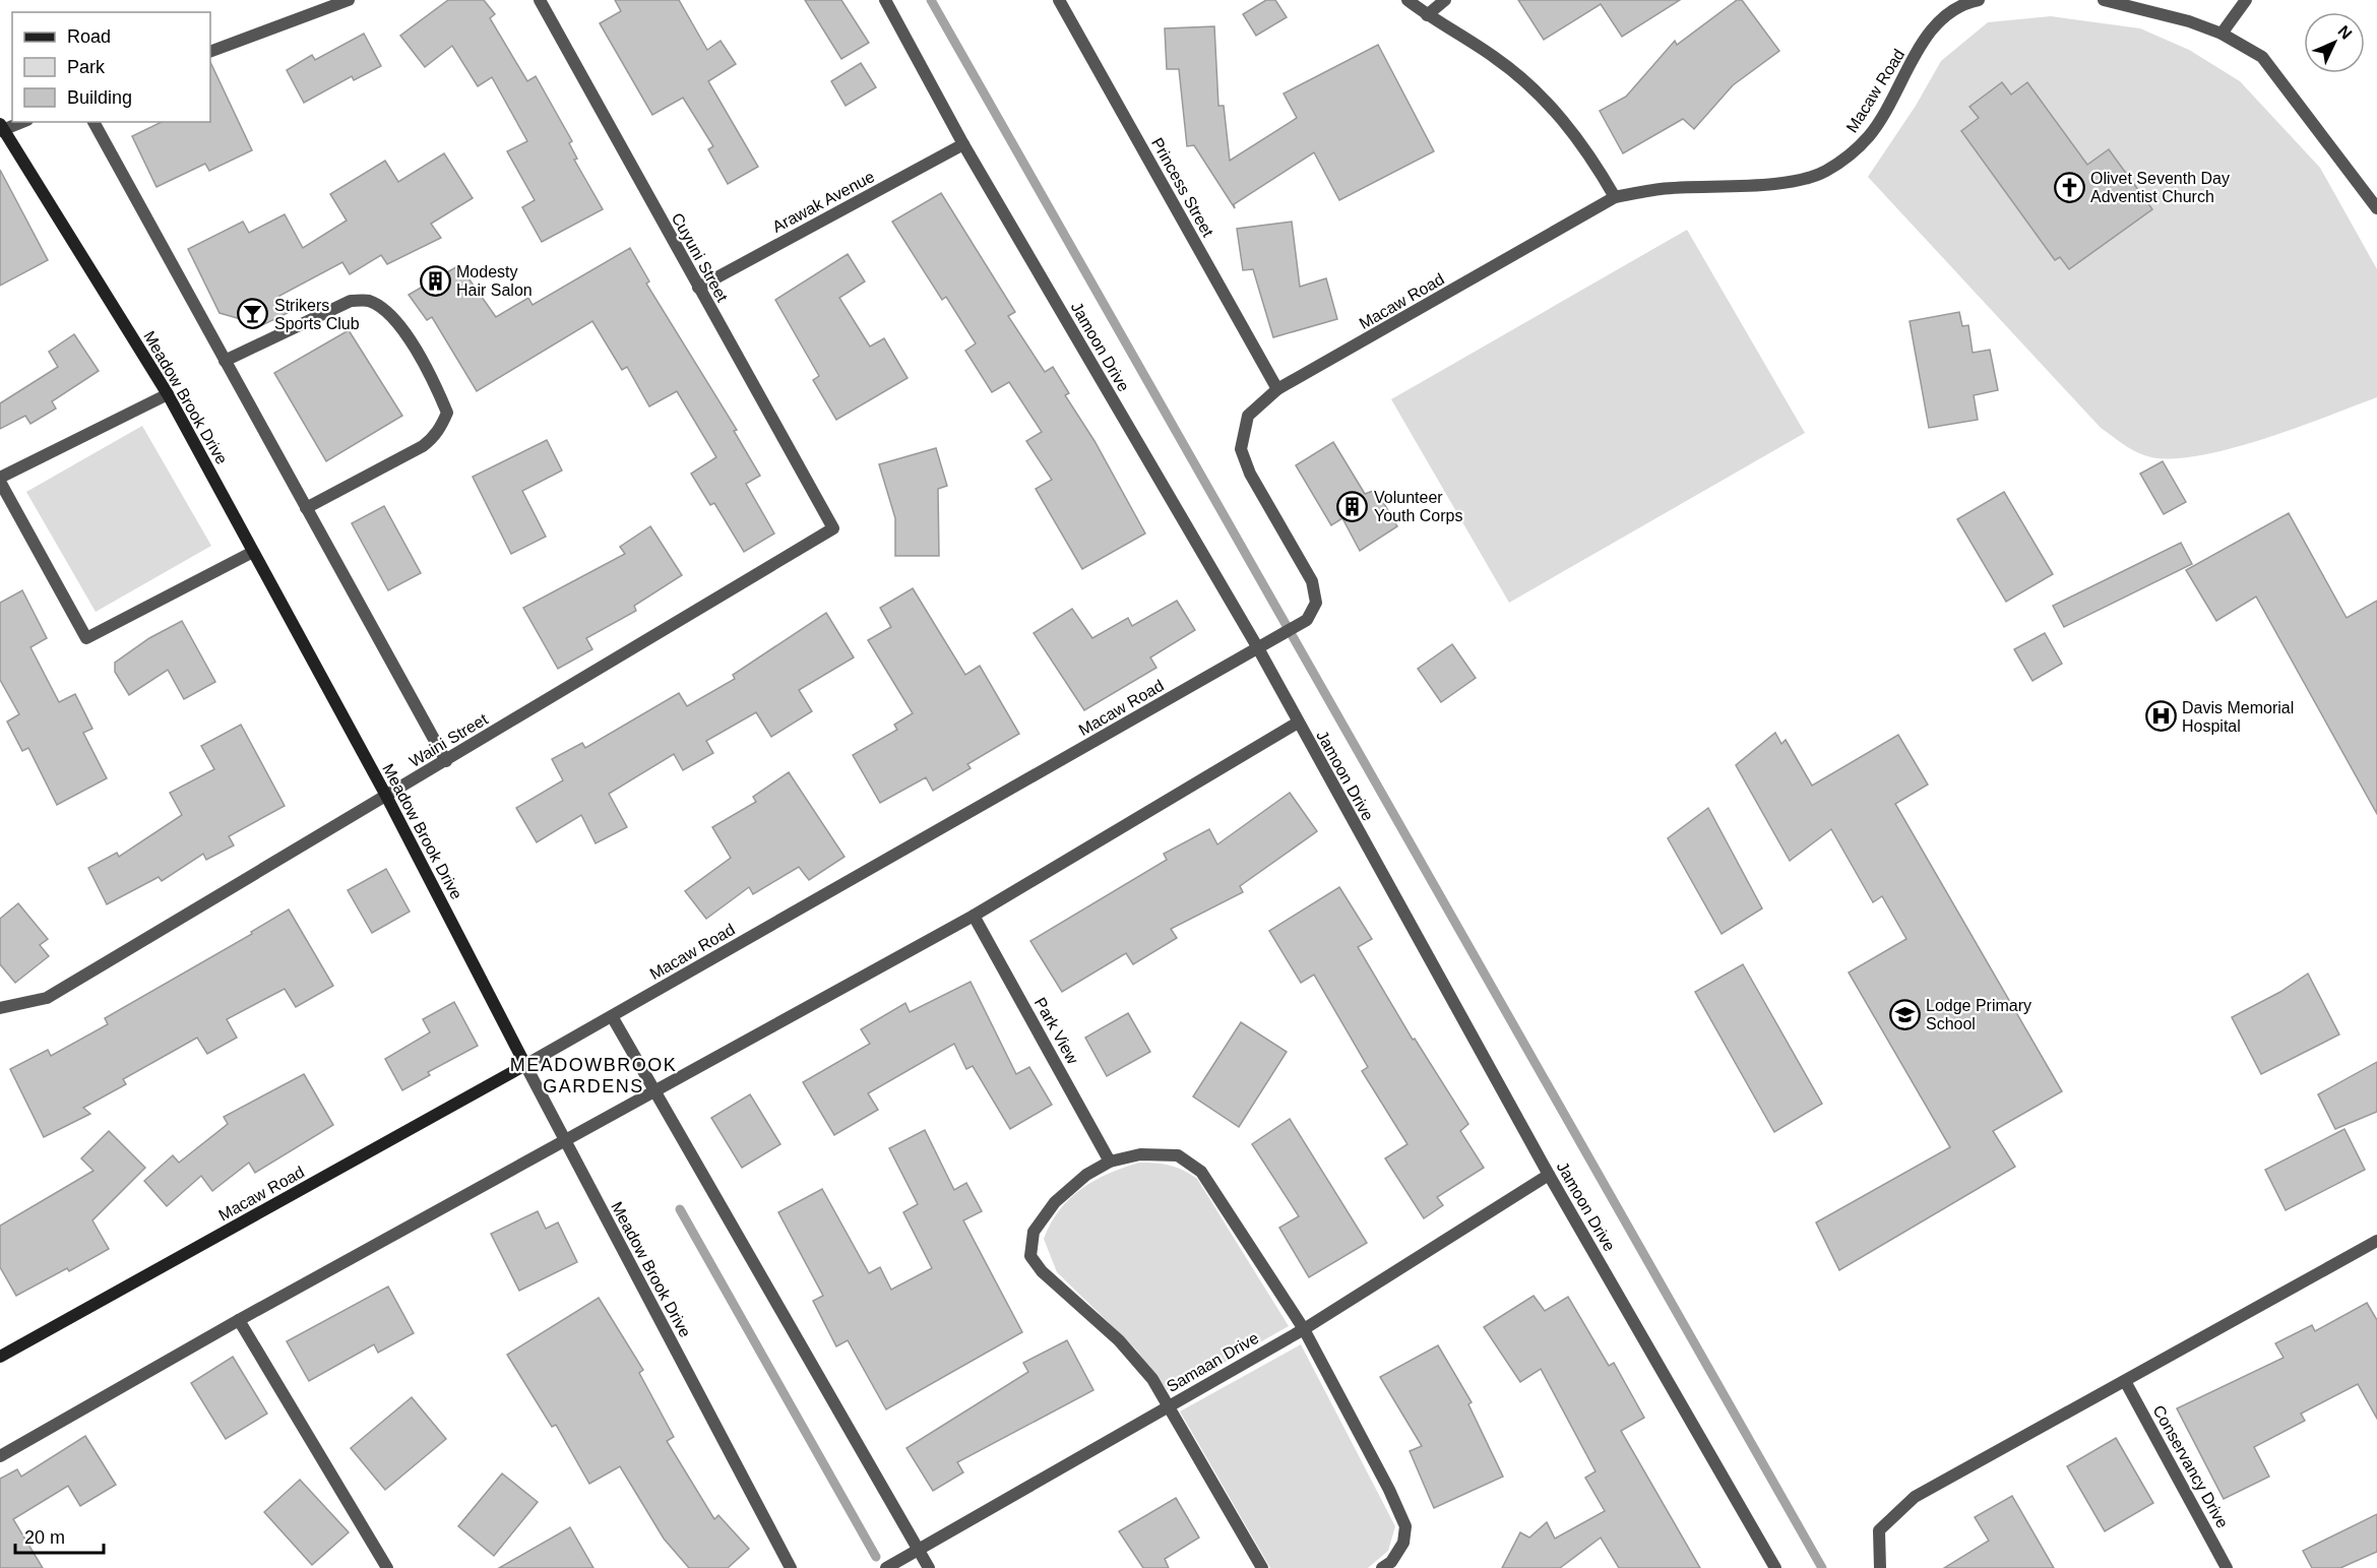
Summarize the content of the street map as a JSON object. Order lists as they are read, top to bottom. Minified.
{"streets":{"street":["Macaw Road","Princess Street","Arawak Avenue","Cuyuni Street","Jamoon Drive","Meadow Brook Drive","Waini Street","Park View","Samaan Drive","Conservancy Drive"]},"crossings":[["Macaw Road","Princess Street"],["Macaw Road","Jamoon Drive"],["Macaw Road","Meadow Brook Drive"],["Arawak Avenue","Cuyuni Street"],["Arawak Avenue","Jamoon Drive"],["Cuyuni Street","Waini Street"],["Jamoon Drive","Samaan Drive"],["Meadow Brook Drive","Waini Street"]],"districts":["MEADOWBROOK GARDENS"],"places":{"church":["Olivet Seventh Day Adventist Church"],"building":["Modesty Hair Salon","Volunteer Youth Corps"],"bar":["Strikers Sports Club"],"hospital":["Davis Memorial Hospital"],"school or university":["Lodge Primary School"]},"legend":["Road","Park","Building"],"scale_bar":"20 m","north":"top right"}
